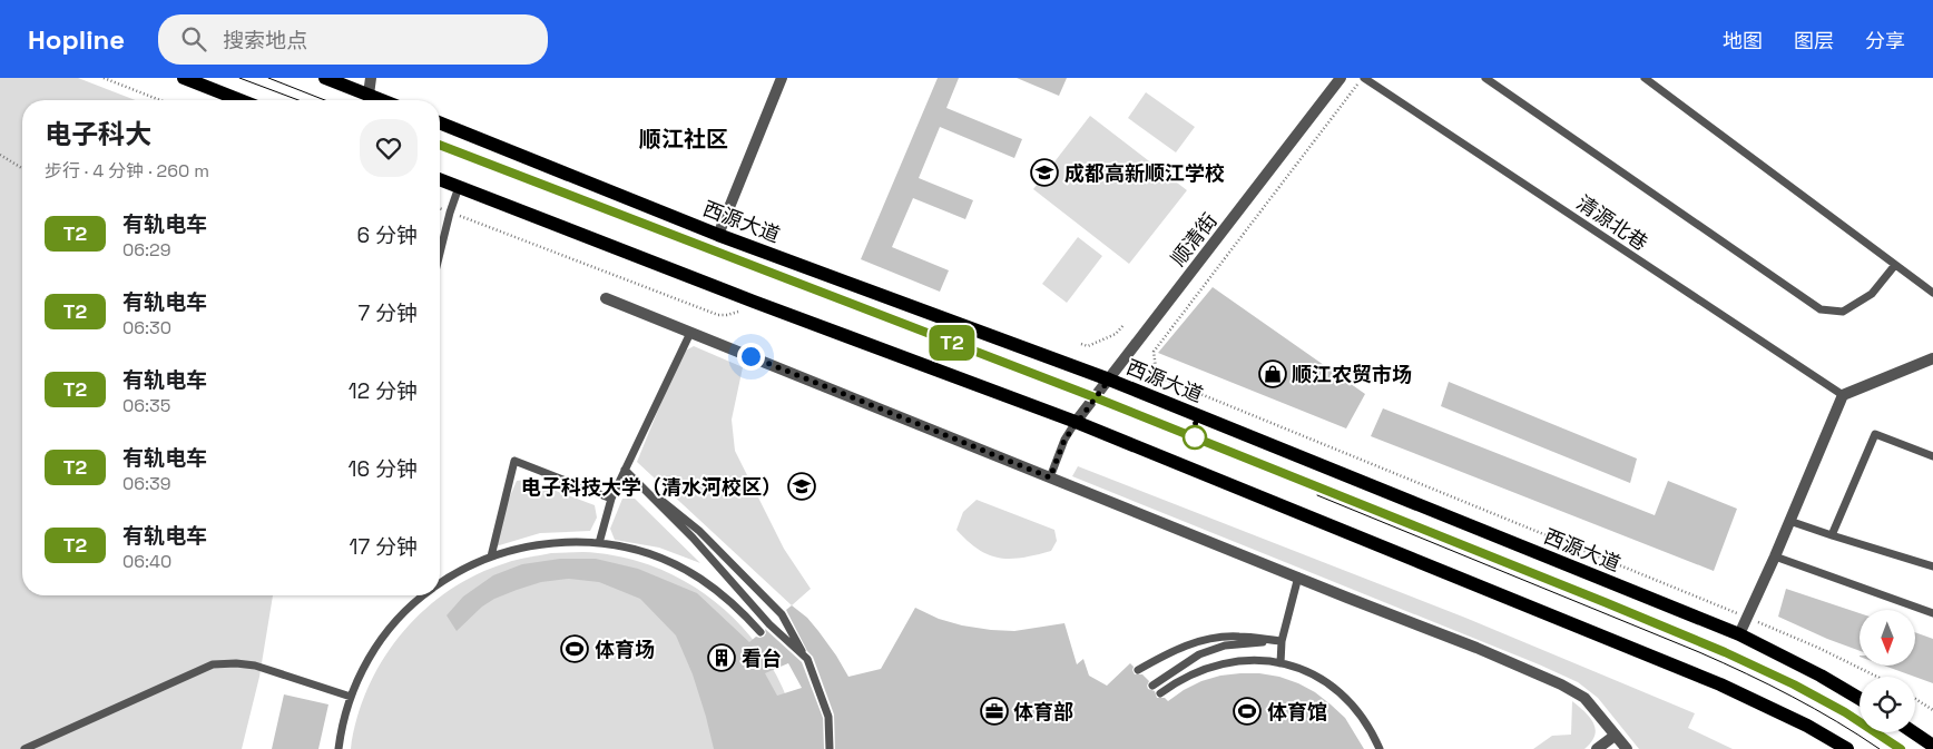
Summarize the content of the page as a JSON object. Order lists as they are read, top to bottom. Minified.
{"streets":{"main road":["西源大道"],"street":["顺清街"],"lane":["清源北巷"]},"crossings":[["西源大道","顺清街"]],"districts":["顺江社区"],"places":{"school or university":["成都高新顺江学校","电子科技大学（清水河校区）"],"shop":["顺江农贸市场"],"sports":["体育场","体育馆"],"building":["看台"],"office":["体育部"]},"lines":["tram line T2"],"north":"bottom","page":{"header":"Hopline","search":"搜索地点","nav":["地图","图层","分享"],"on_map":"T2","heading":["电子科大","步行 · 4 分钟 · 260 m"],"list":[{"mark":"T2","name":"有轨电车","note":"06:29","value":"6 分钟"},{"mark":"T2","name":"有轨电车","note":"06:30","value":"7 分钟"},{"mark":"T2","name":"有轨电车","note":"06:35","value":"12 分钟"},{"mark":"T2","name":"有轨电车","note":"06:39","value":"16 分钟"},{"mark":"T2","name":"有轨电车","note":"06:40","value":"17 分钟"}]}}
